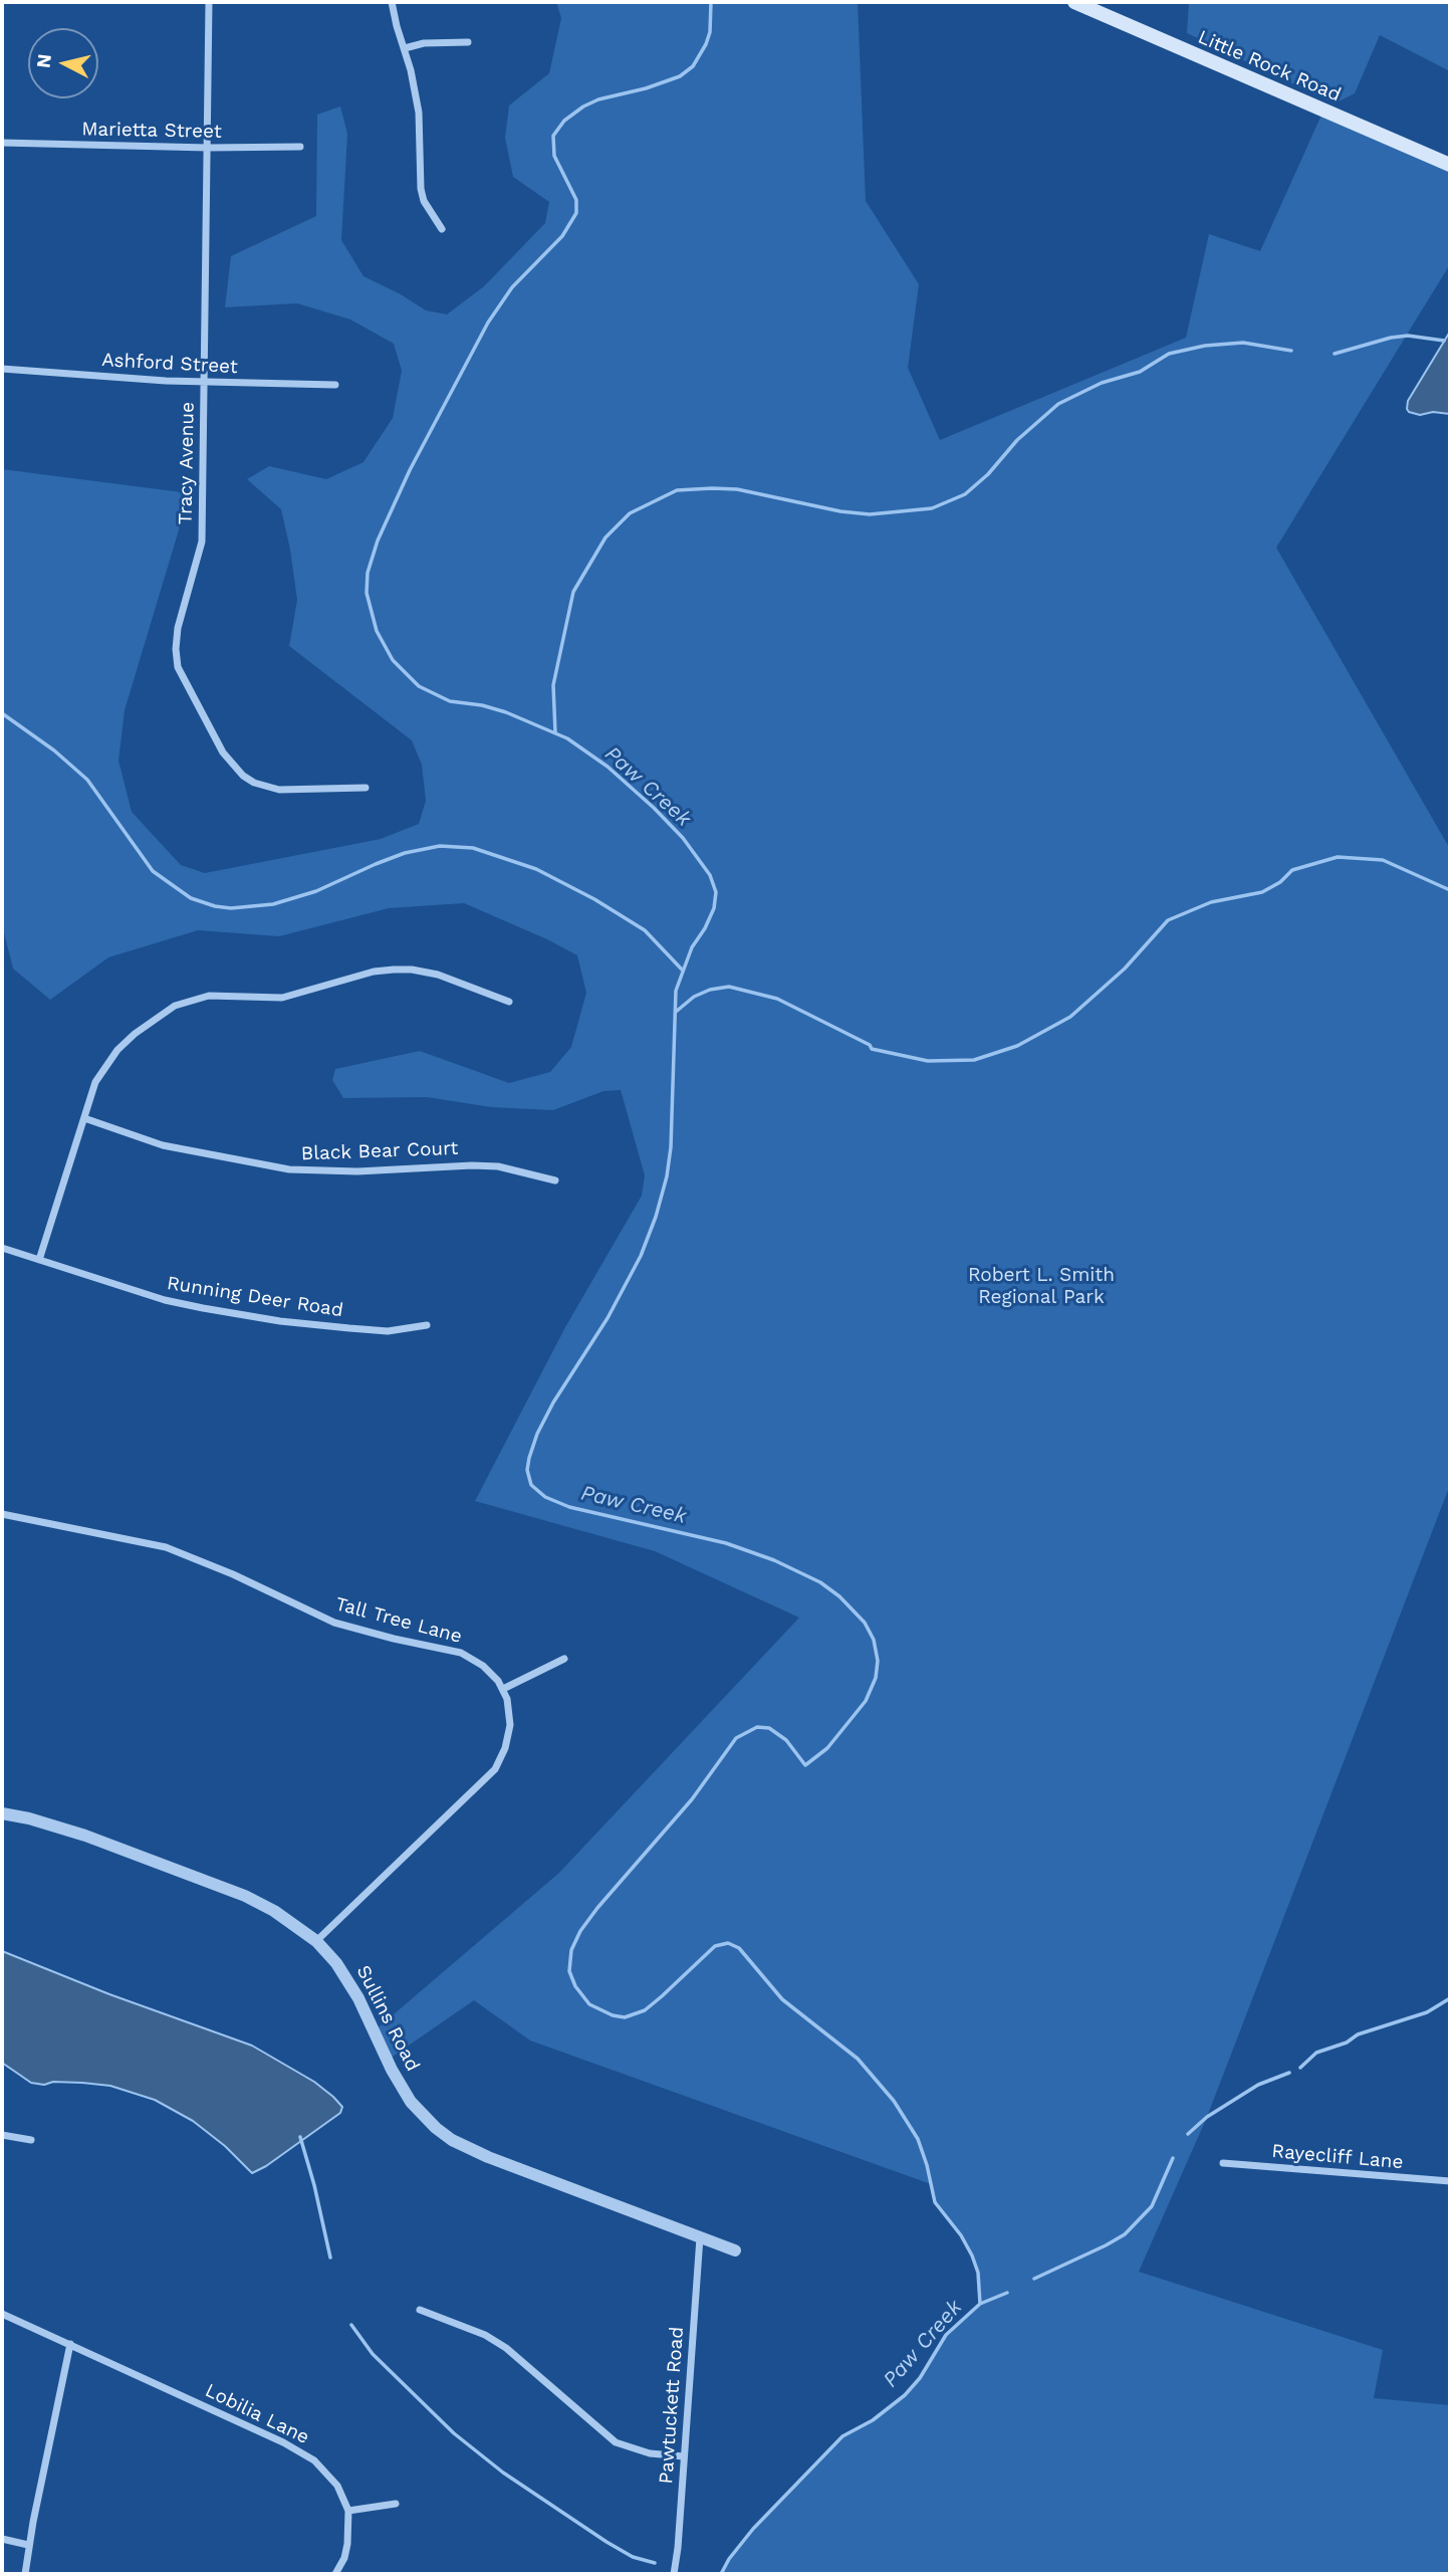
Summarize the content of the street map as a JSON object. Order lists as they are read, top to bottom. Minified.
{"streets":{"main road":["Little Rock Road"],"street":["Marietta Street","Ashford Street","Tracy Avenue","Black Bear Court","Running Deer Road","Tall Tree Lane","Sullins Road","Rayecliff Lane","Pawtuckett Road","Lobilia Lane"]},"crossings":[["Marietta Street","Tracy Avenue"],["Ashford Street","Tracy Avenue"],["Sullins Road","Pawtuckett Road"]],"water":["Paw Creek"],"parks":["Robert L. Smith Regional Park"],"north":"left"}
